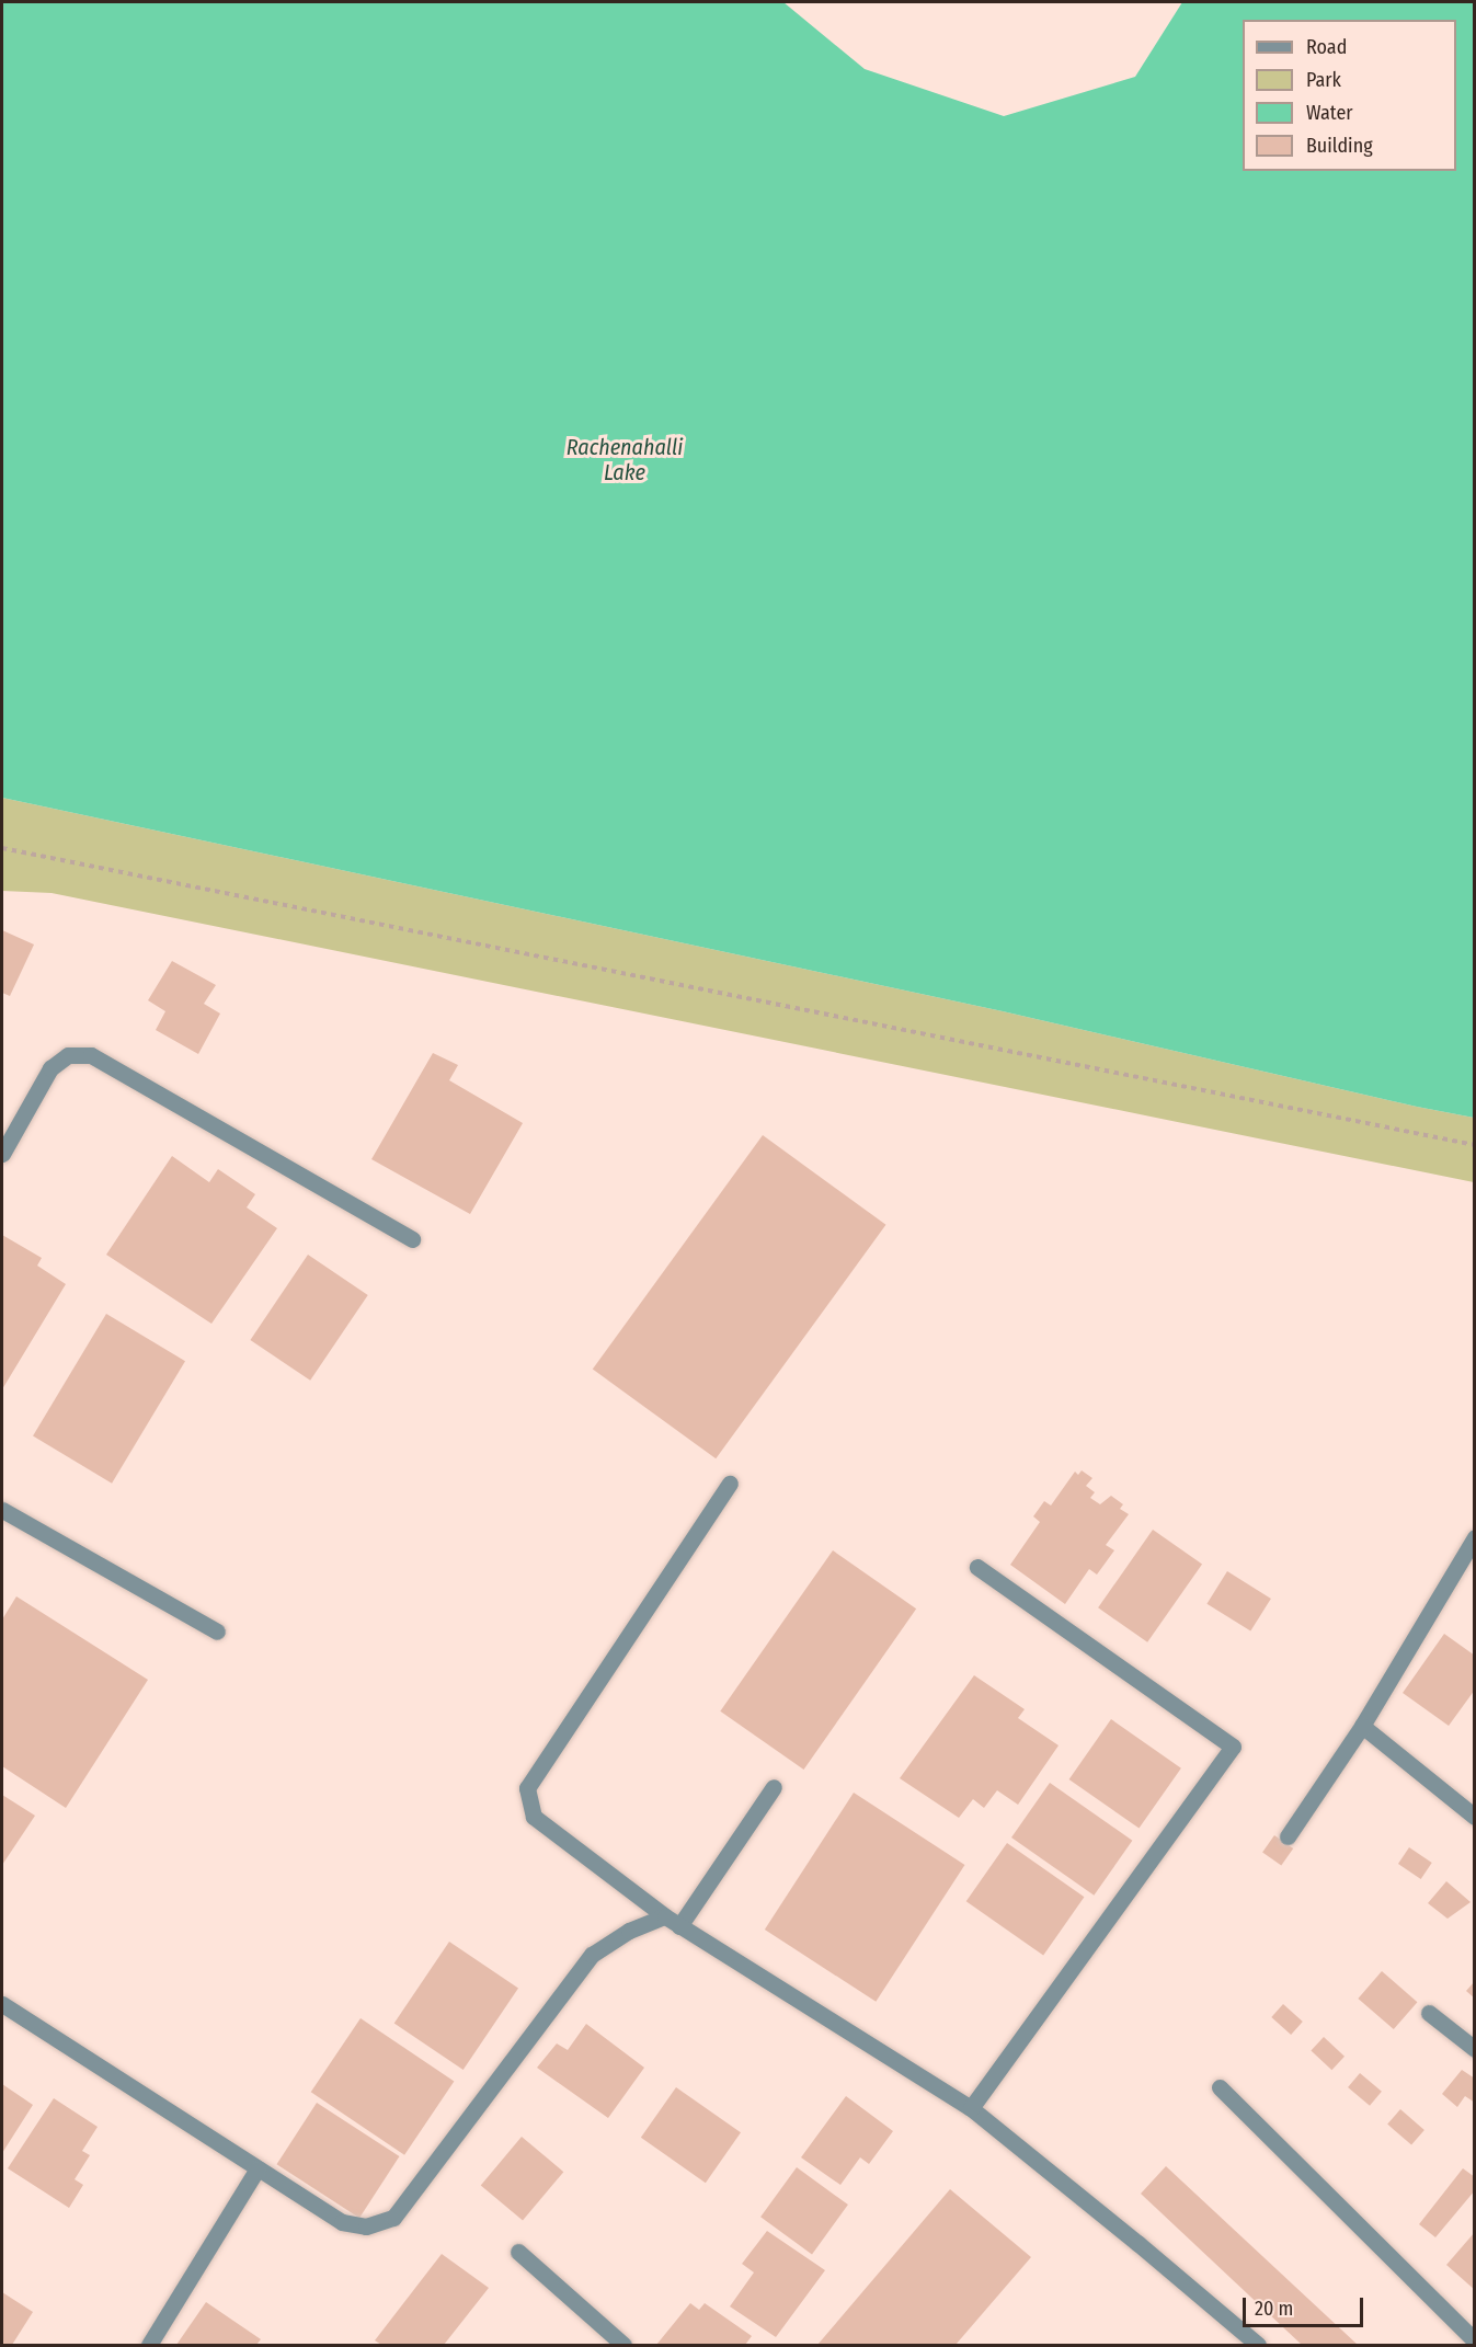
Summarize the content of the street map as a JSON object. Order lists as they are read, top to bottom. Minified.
{"water":["Rachenahalli Lake"],"legend":["Road","Park","Water","Building"],"scale_bar":"20 m"}
